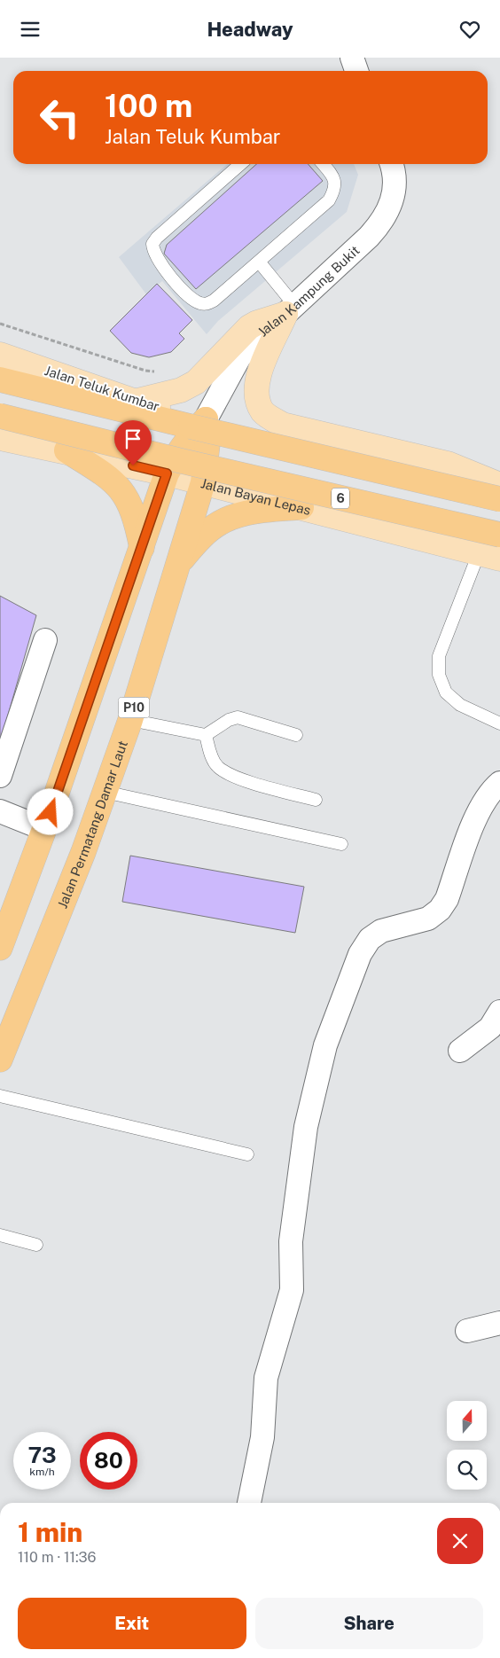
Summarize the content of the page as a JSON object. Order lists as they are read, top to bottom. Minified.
{"streets":{"highway":["Jalan Teluk Kumbar","Jalan Bayan Lepas","6","P10","Jalan Permatang Damar Laut"],"street":["Jalan Kampung Bukit"]},"crossings":[["Jalan Kampung Bukit","Jalan Teluk Kumbar"],["Jalan Kampung Bukit","P10"],["Jalan Teluk Kumbar","P10"],["Jalan Bayan Lepas","6"],["Jalan Bayan Lepas","P10"],["Jalan Bayan Lepas","Jalan Permatang Damar Laut"],["P10","Jalan Permatang Damar Laut"]],"north":"top","page":{"header":"Headway","turn":["100 m","Jalan Teluk Kumbar"],"speed":"73 km/h","limit":"80","heading":["1 min","110 m · 11:36"],"buttons":["Exit","Share"]}}
